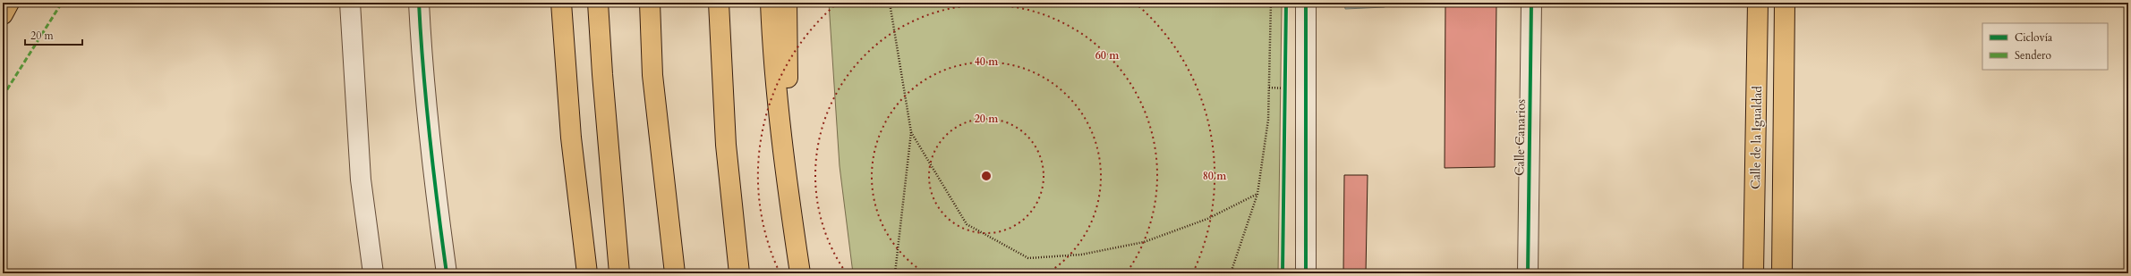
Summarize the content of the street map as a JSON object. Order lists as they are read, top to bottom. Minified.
{"streets":{"main road":["Calle de la Igualdad"],"street":["Calle Canarios"]},"legend":["Ciclovía","Sendero"],"scale_bar":"20 m","rings":["60 m","40 m","20 m","80 m"]}
